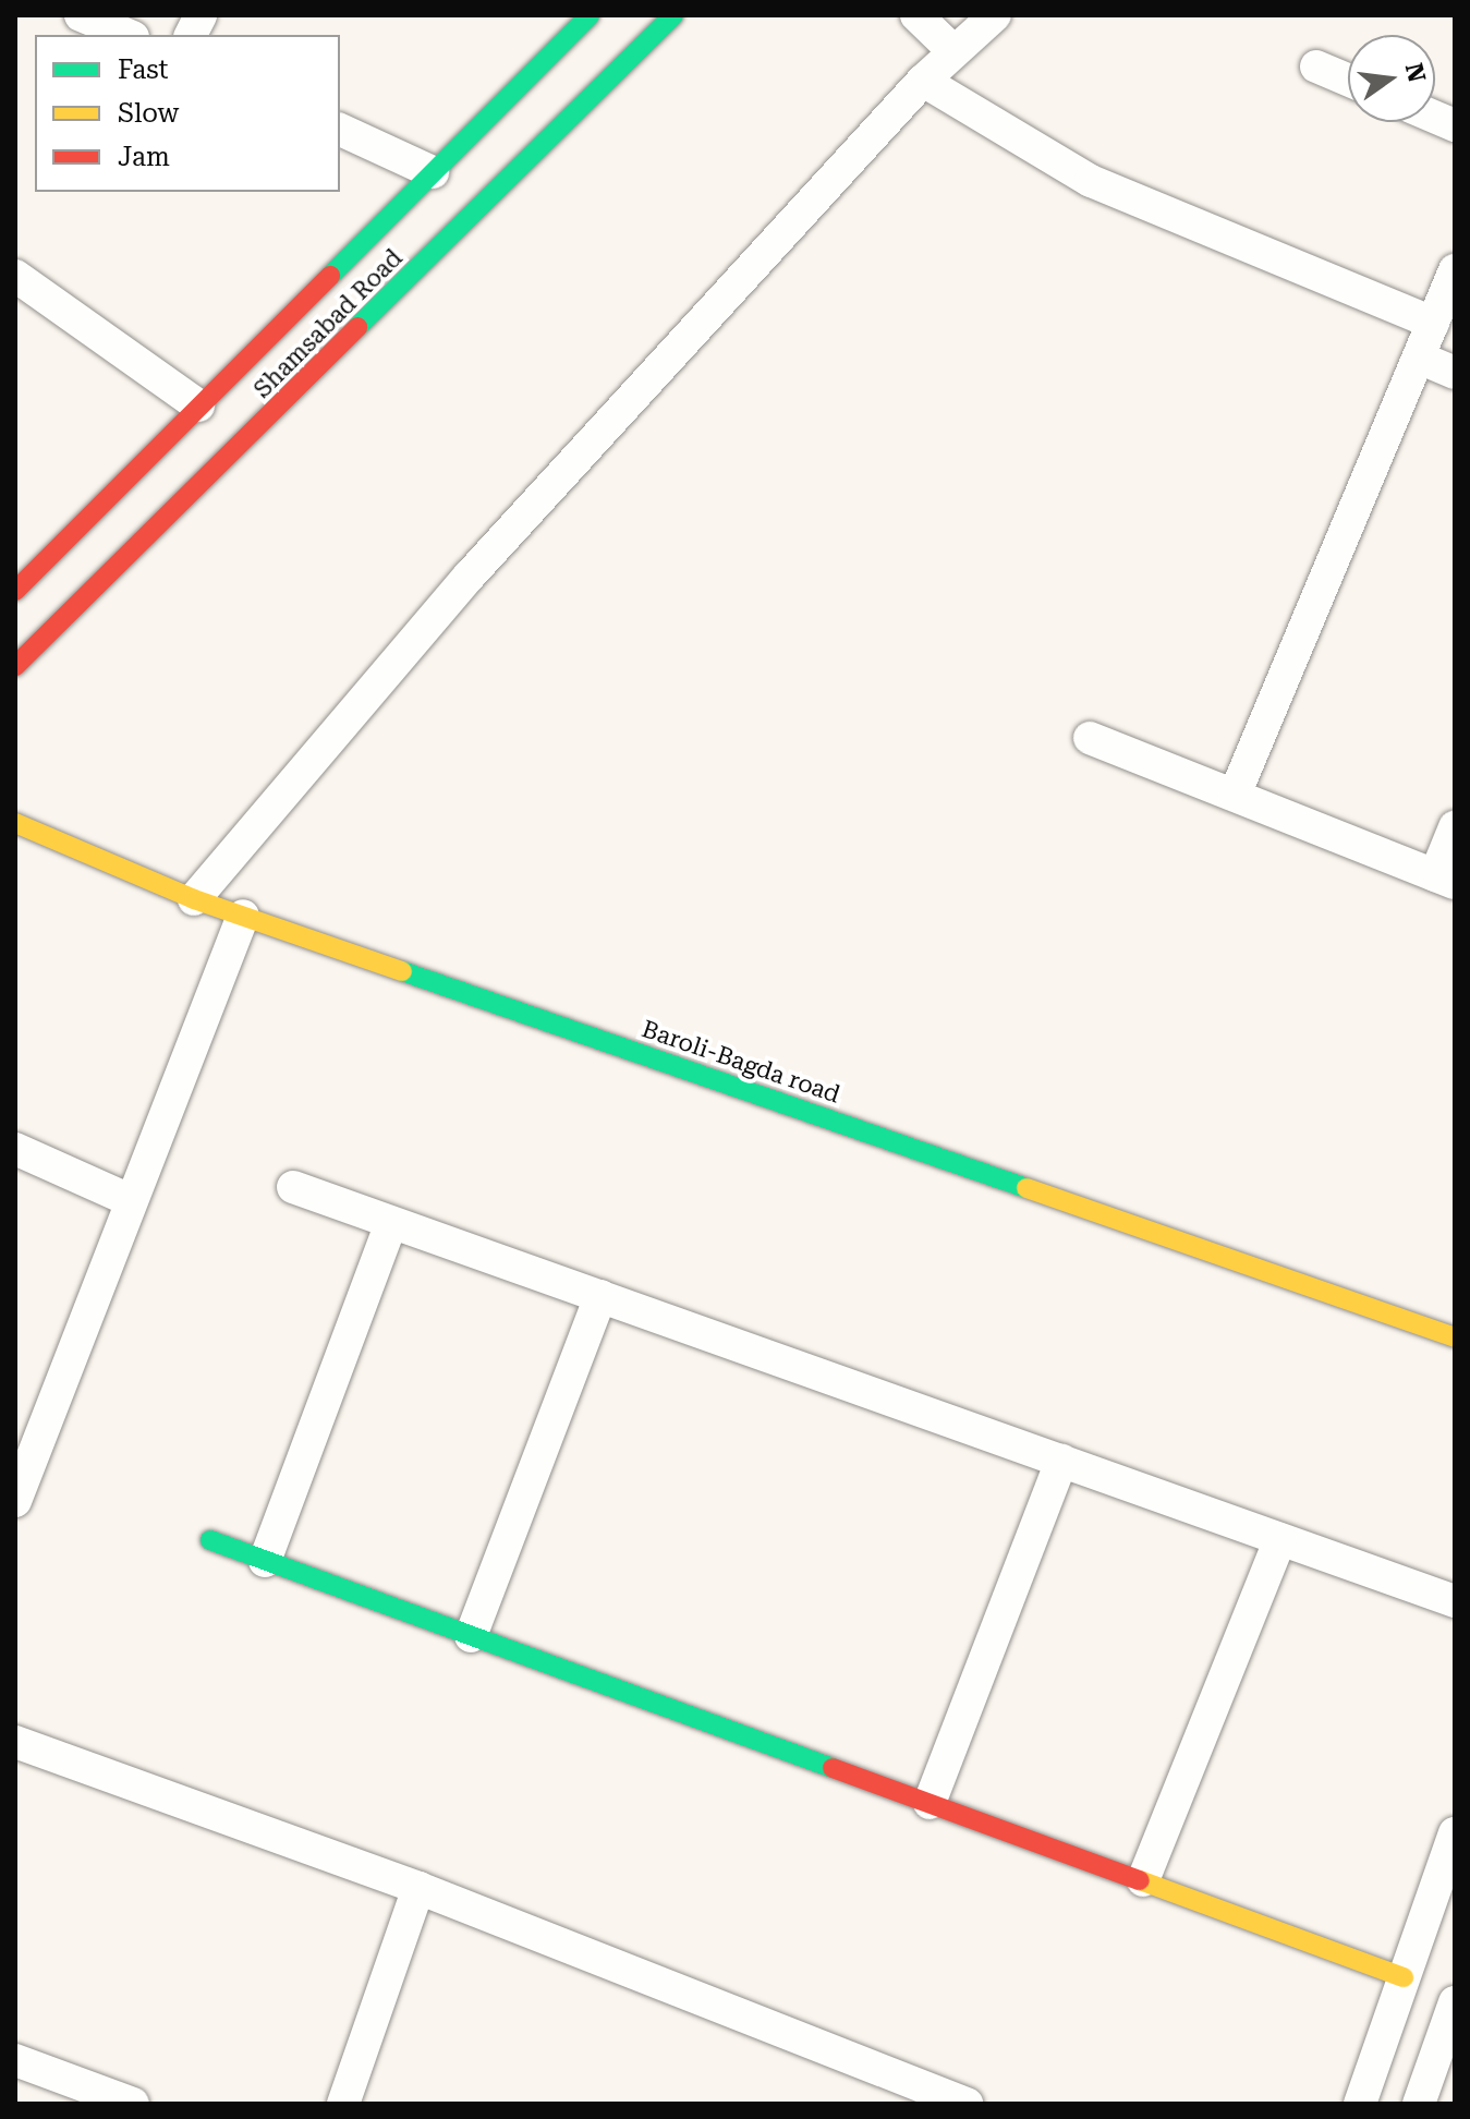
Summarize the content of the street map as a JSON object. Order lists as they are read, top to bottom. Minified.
{"streets":{"street":["Shamsabad Road","Baroli-Bagda road"]},"legend":["Fast","Slow","Jam"],"north":"right"}
